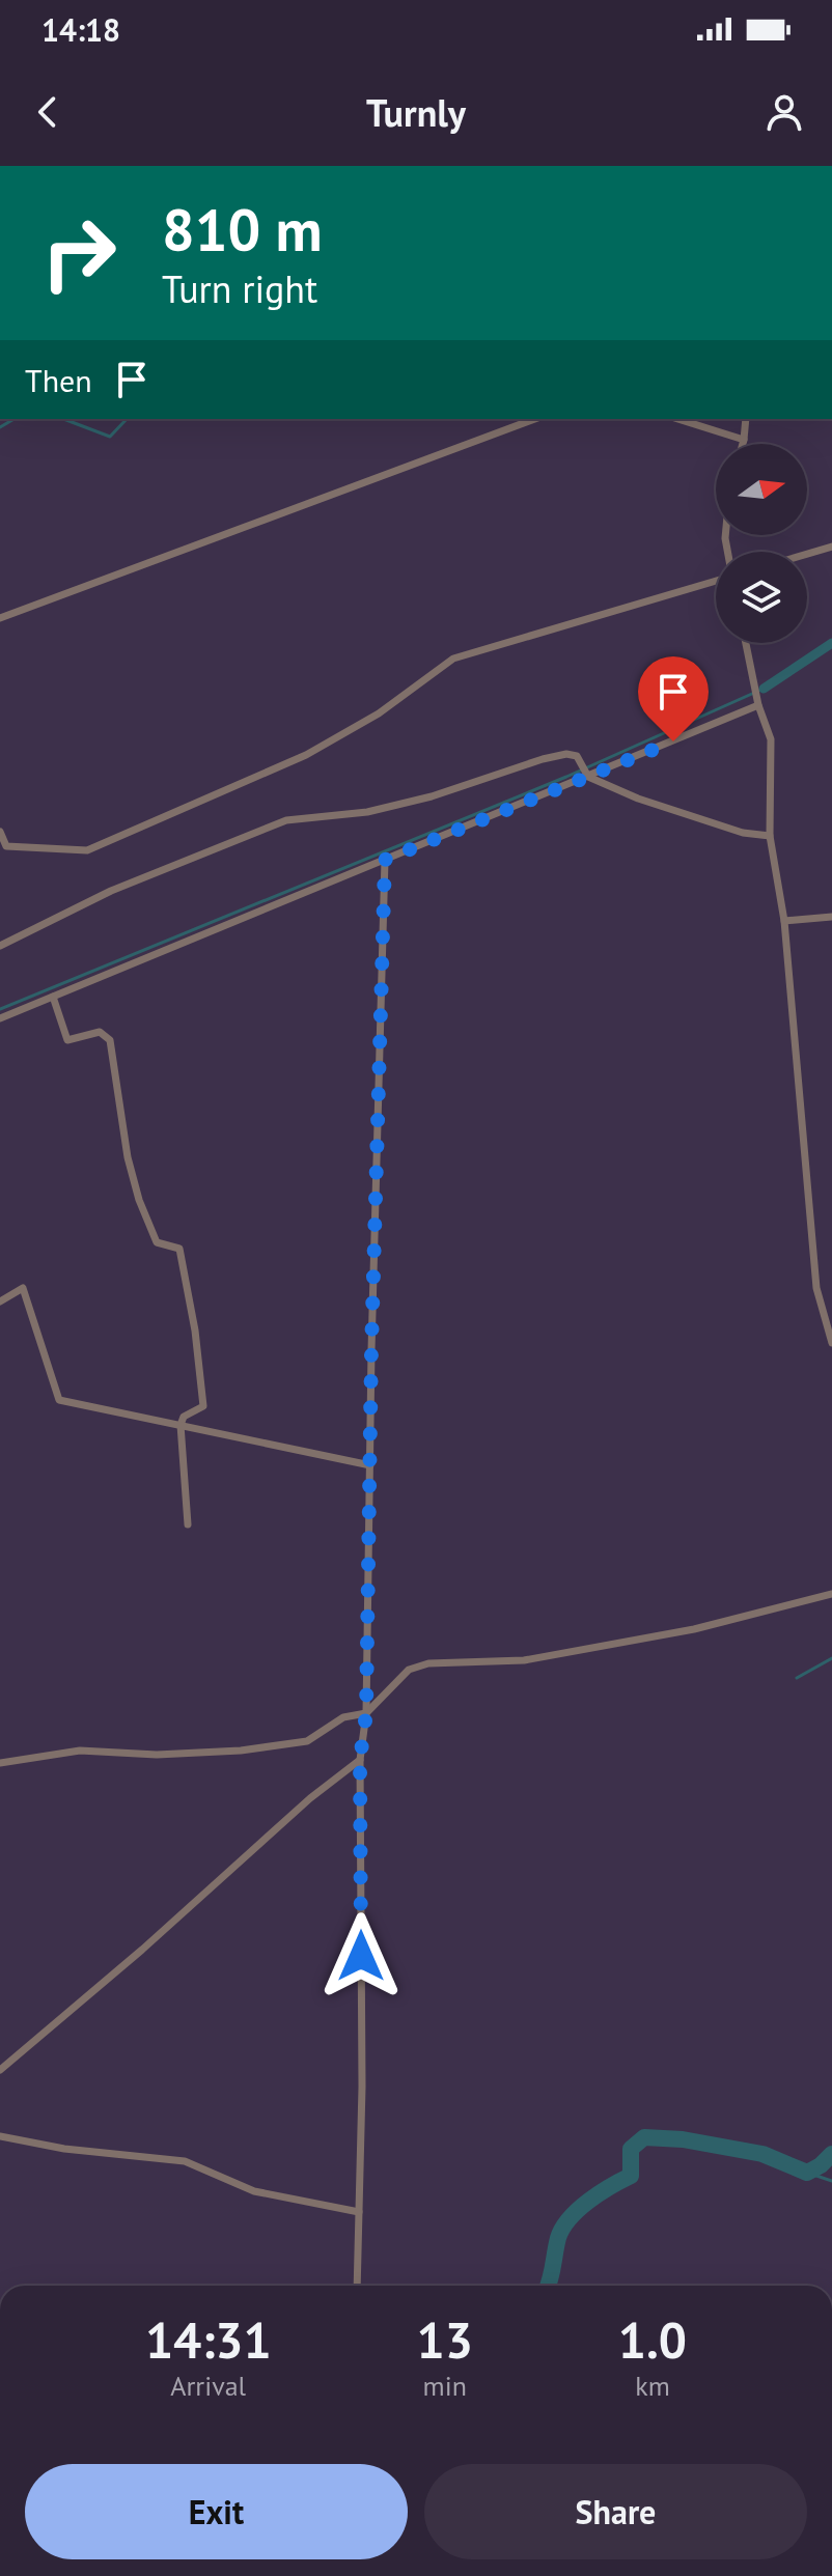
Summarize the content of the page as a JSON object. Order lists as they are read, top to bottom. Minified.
{"north":"right","page":{"status":"14:18","header":"Turnly","turn":["810 m","Turn right"],"then":"Then","eta":["14:31","Arrival","13","min","1.0","km"],"buttons":["Exit","Share"]}}
